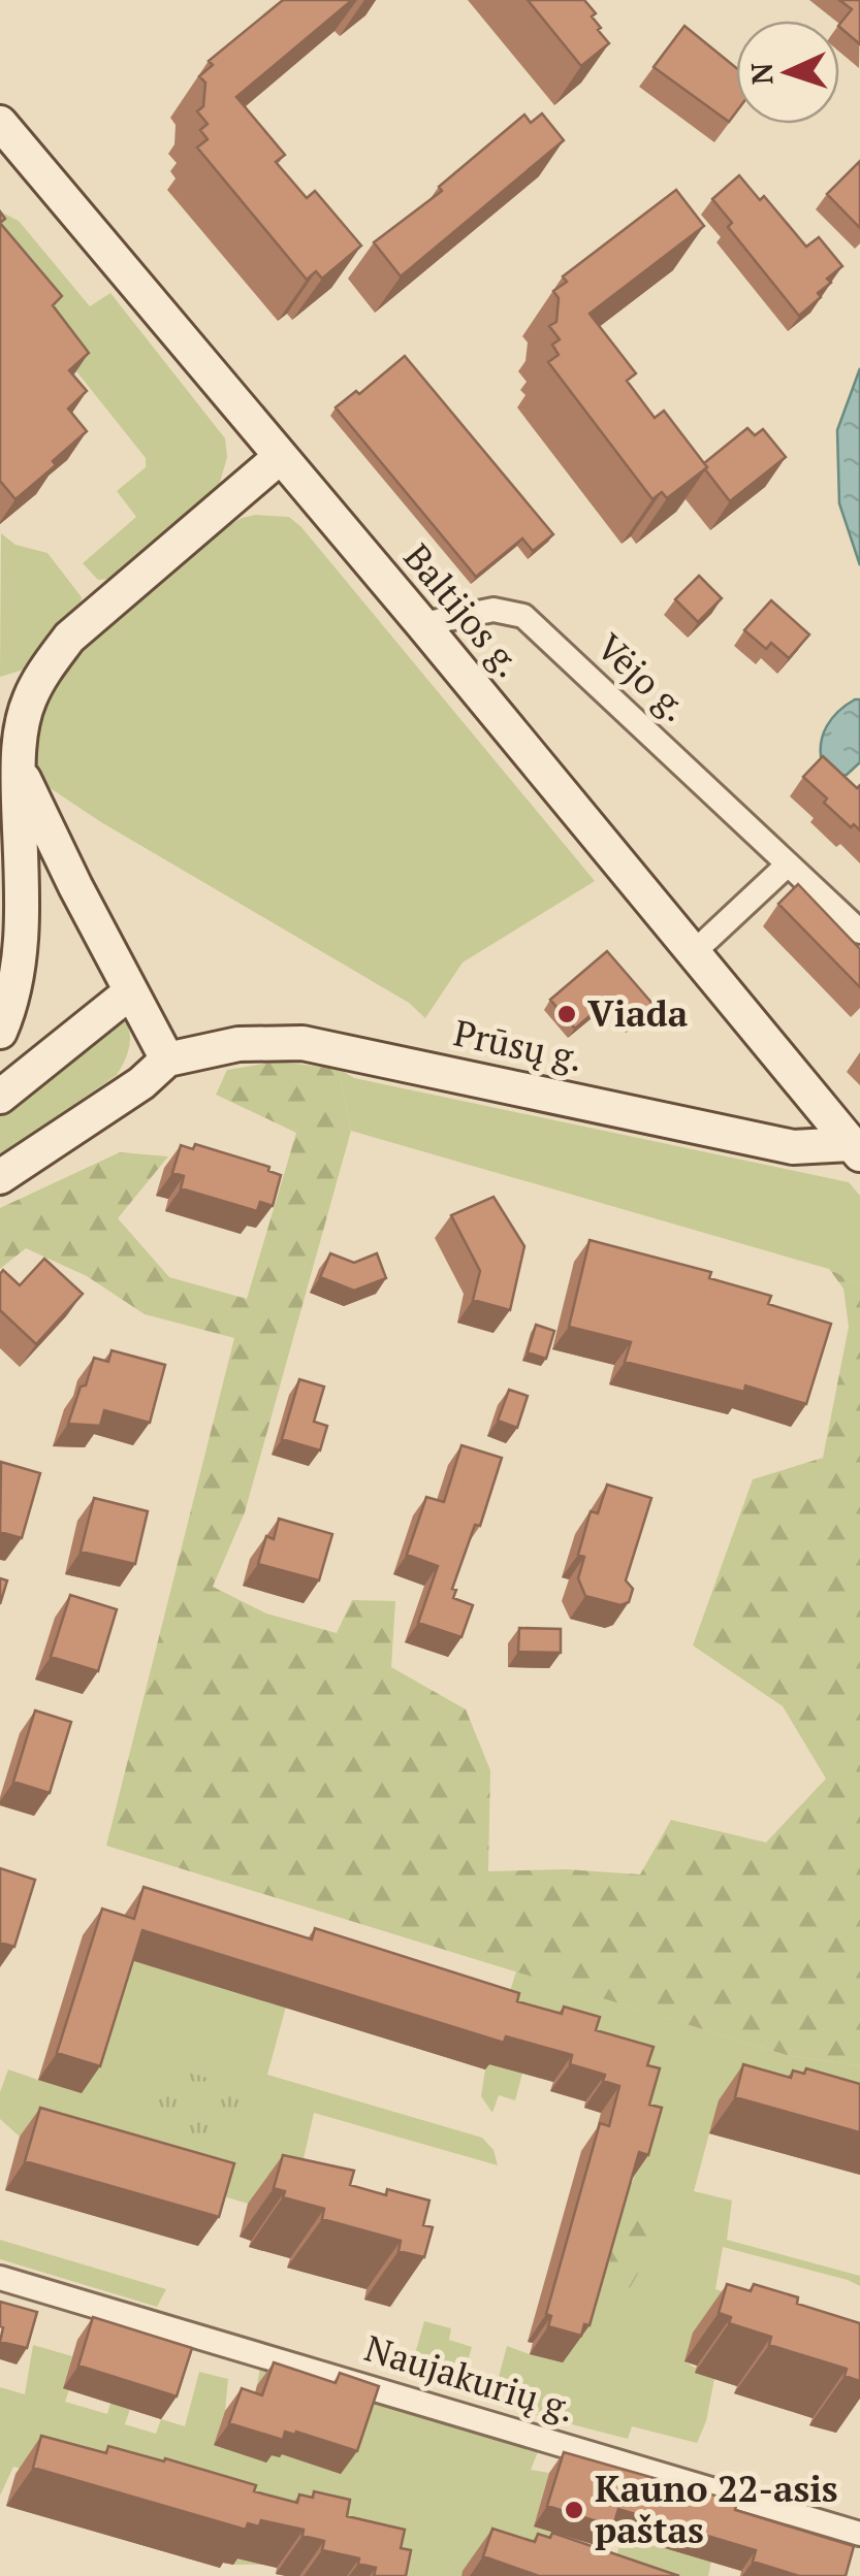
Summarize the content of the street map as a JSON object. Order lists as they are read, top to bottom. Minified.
{"streets":{"main road":["Baltijos g.","Prūsų g."],"street":["Vėjo g.","Naujakurių g."]},"crossings":[["Baltijos g.","Vėjo g."],["Baltijos g.","Prūsų g."]],"places":["Viada","Kauno 22-asis paštas"],"north":"left"}
